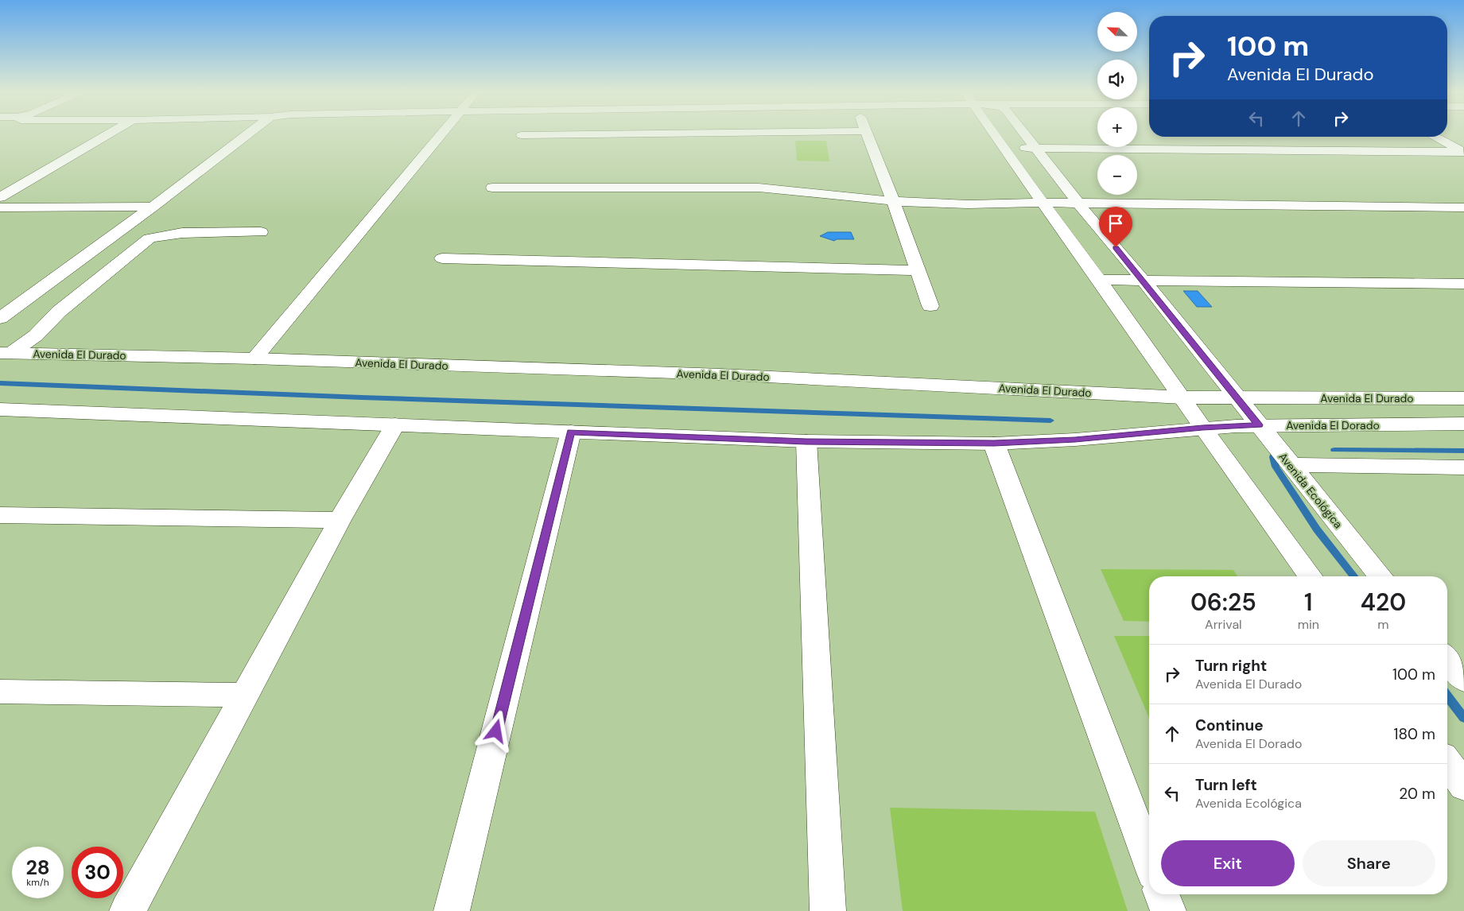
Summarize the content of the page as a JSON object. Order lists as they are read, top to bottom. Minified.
{"streets":{"street":["Avenida El Durado","Avenida El Dorado","Avenida Ecológica"]},"crossings":[["Avenida El Durado","Avenida Ecológica"],["Avenida El Dorado","Avenida Ecológica"]],"north":"top left","page":{"map_buttons":["+","−"],"turn":["100 m","Avenida El Durado"],"eta":["06:25","Arrival","1","min","420","m"],"list":[{"name":"Turn right","note":"Avenida El Durado","value":"100 m"},{"name":"Continue","note":"Avenida El Dorado","value":"180 m"},{"name":"Turn left","note":"Avenida Ecológica","value":"20 m"}],"buttons":["Exit","Share"],"speed":"28 km/h","limit":"30"}}
